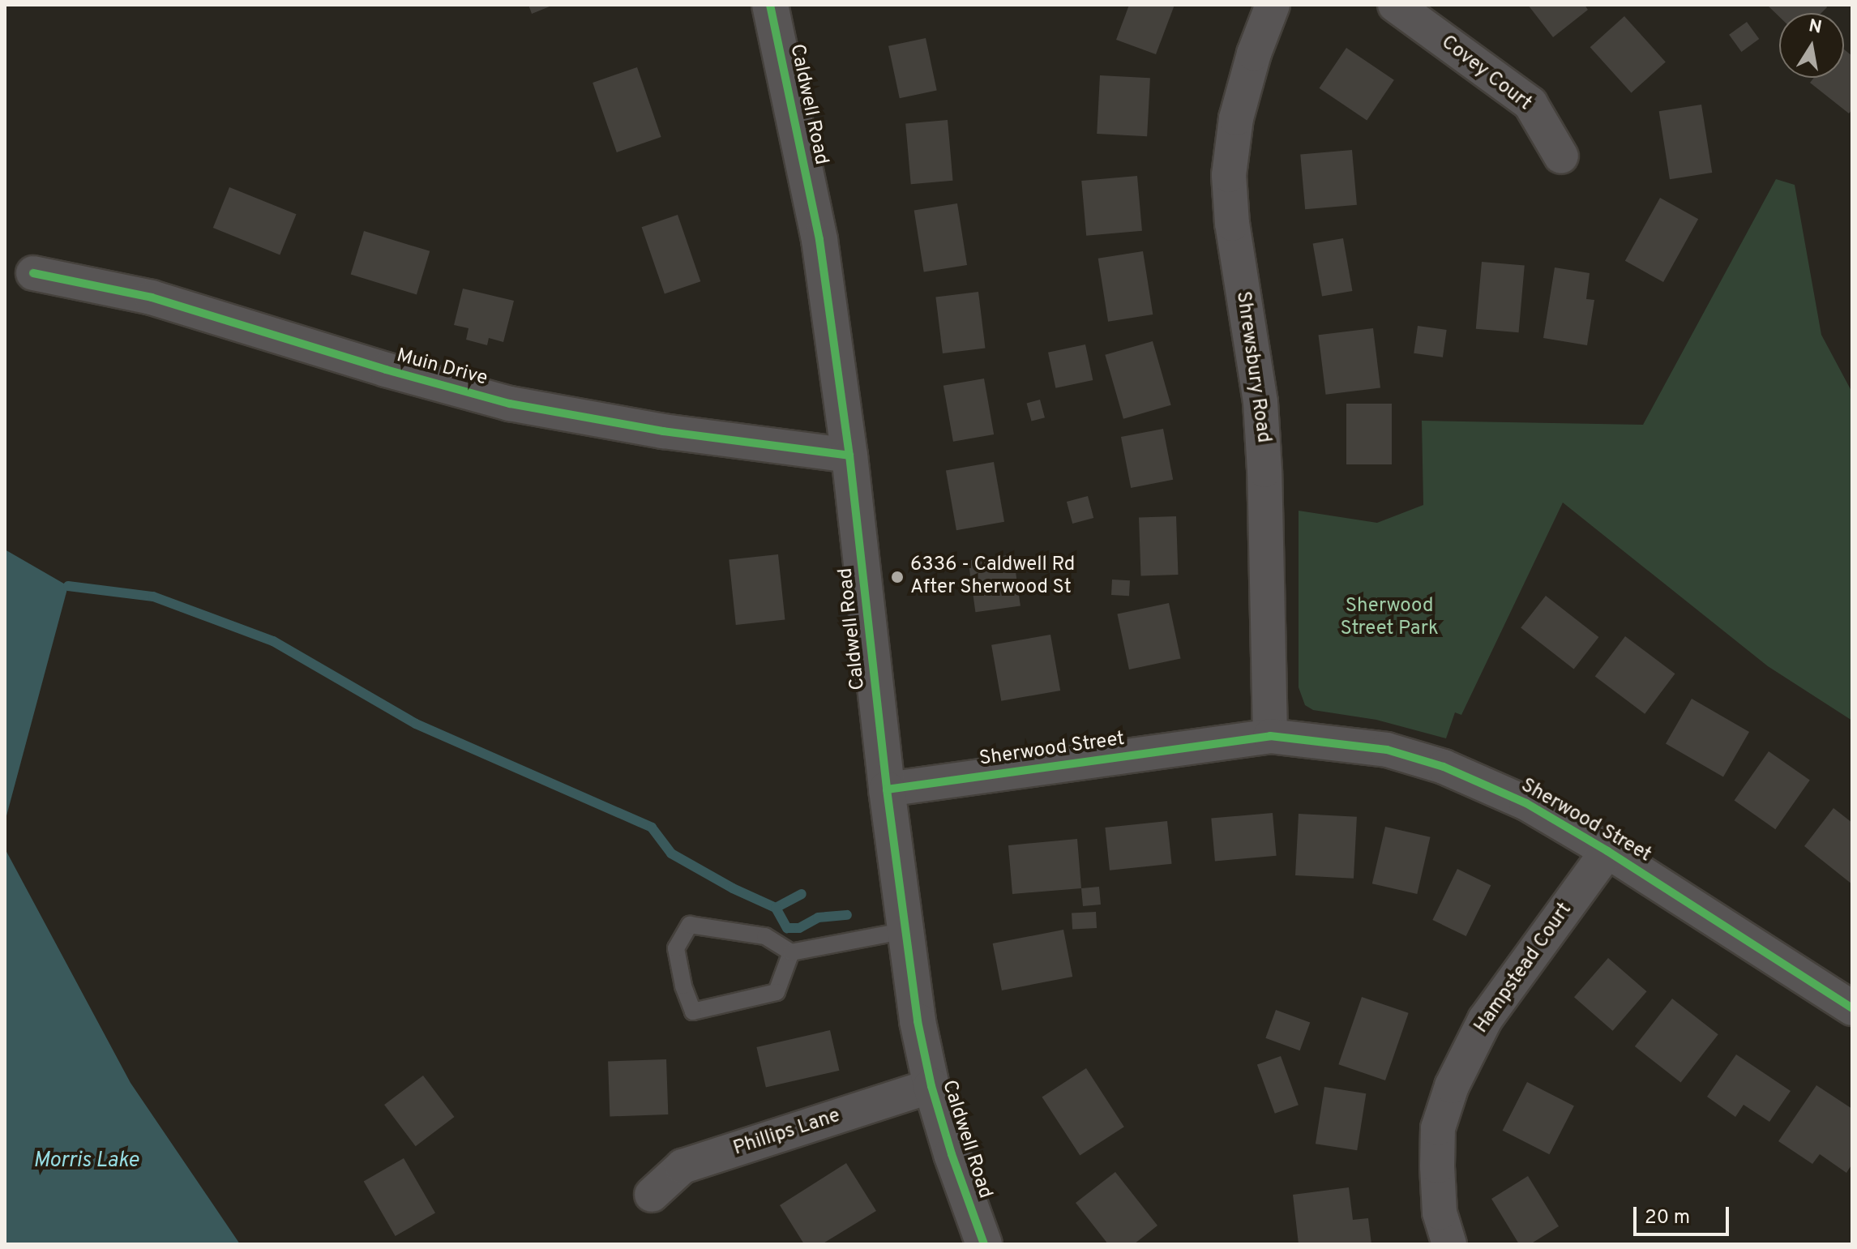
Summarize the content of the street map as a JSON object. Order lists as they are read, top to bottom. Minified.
{"streets":{"street":["Covey Court","Caldwell Road","Shrewsbury Road","Muin Drive","Sherwood Street","Hampstead Court","Phillips Lane"]},"crossings":[["Caldwell Road","Muin Drive"],["Caldwell Road","Sherwood Street"],["Caldwell Road","Phillips Lane"],["Shrewsbury Road","Sherwood Street"],["Sherwood Street","Hampstead Court"]],"water":["Morris Lake"],"parks":["Sherwood Street Park"],"places":["6336 - Caldwell Rd After Sherwood St"],"scale_bar":"20 m","north":"top"}
